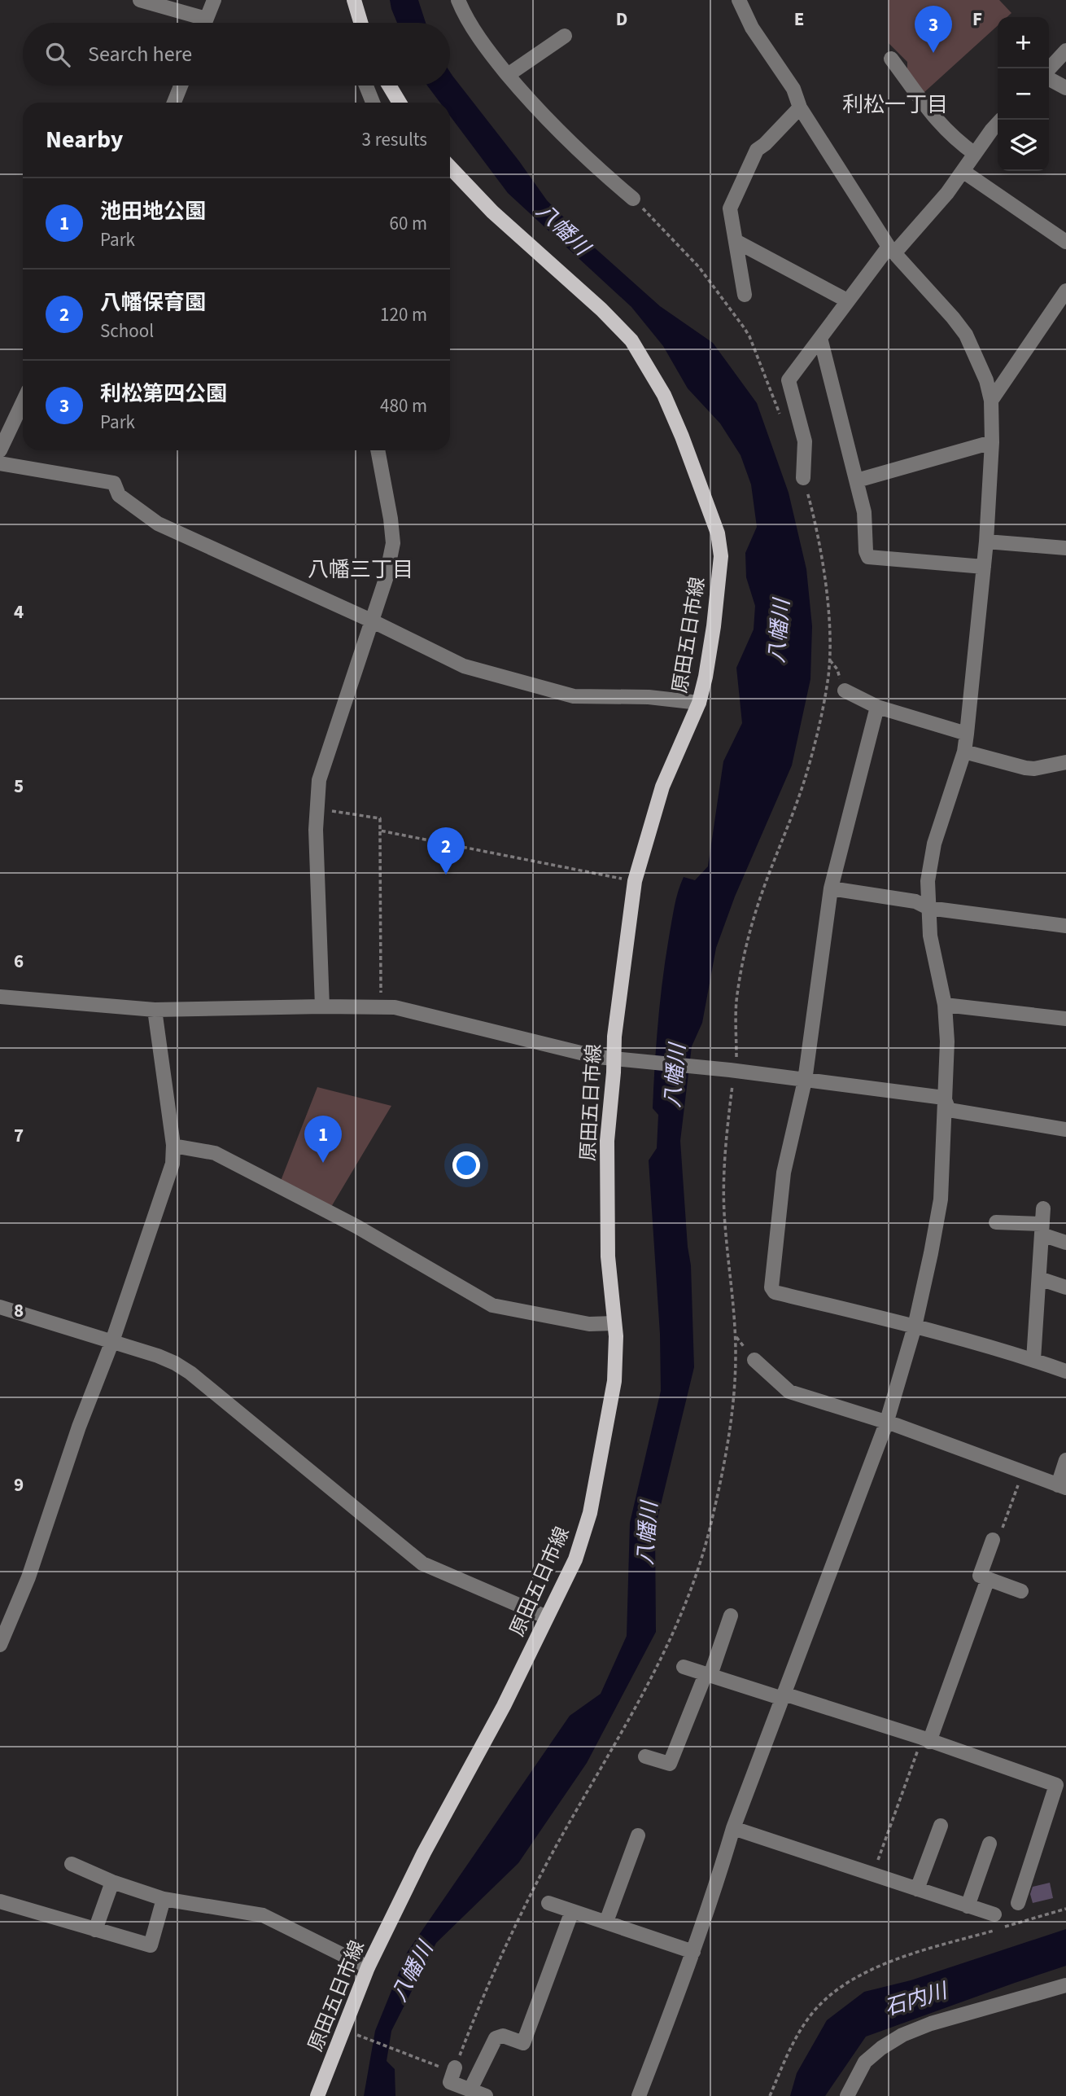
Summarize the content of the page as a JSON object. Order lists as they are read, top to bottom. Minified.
{"streets":{"main road":["原田五日市線"]},"districts":["利松一丁目","八幡三丁目"],"water":["八幡川","石内川"],"page":{"pins":["3","2","1"],"map_buttons":["+","−"],"search":"Search here","heading":["Nearby","3 results"],"list":[{"mark":"1","name":"池田地公園","note":"Park","value":"60 m"},{"mark":"2","name":"八幡保育園","note":"School","value":"120 m"},{"mark":"3","name":"利松第四公園","note":"Park","value":"480 m"}]},"grid":{"columns":["D","E","F"],"rows":["4","5","6","7","8","9"]}}
